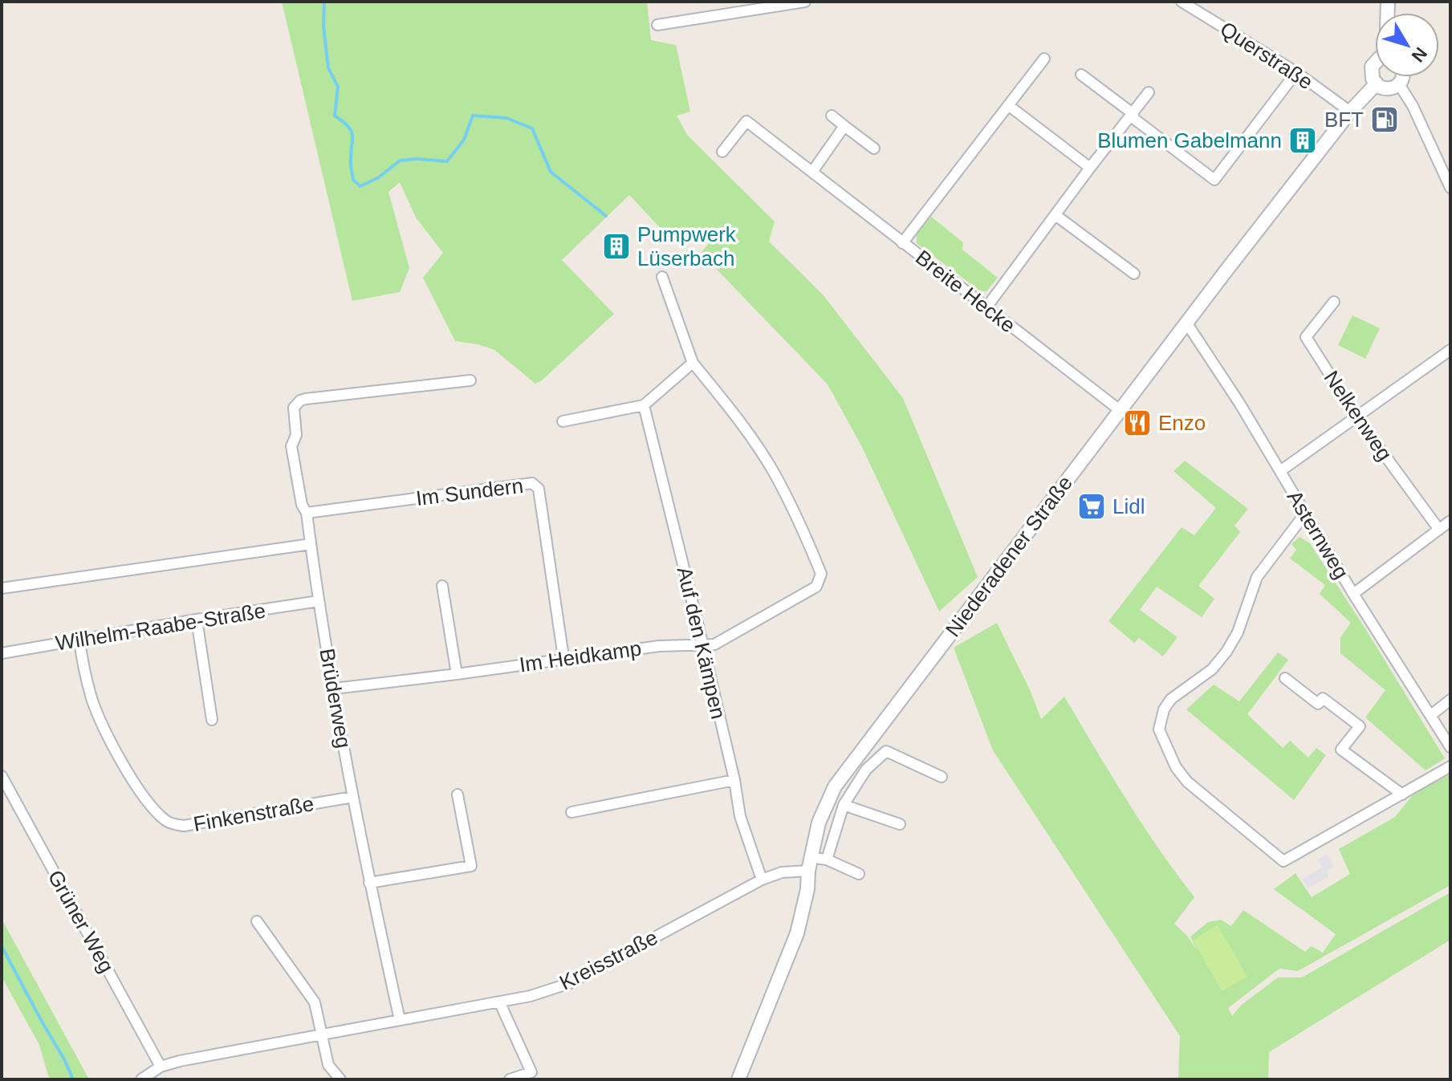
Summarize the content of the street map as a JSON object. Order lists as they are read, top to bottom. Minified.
{"streets":{"street":["Querstraße","Breite Hecke","Nelkenweg","Im Sundern","Asternweg","Niederadener Straße","Wilhelm-Raabe-Straße","Auf den Kämpen","Im Heidkamp","Brüderweg","Finkenstraße","Grüner Weg","Kreisstraße"]},"crossings":[["Querstraße","Niederadener Straße"],["Breite Hecke","Niederadener Straße"],["Im Sundern","Im Heidkamp"],["Im Sundern","Brüderweg"],["Asternweg","Niederadener Straße"],["Niederadener Straße","Kreisstraße"],["Wilhelm-Raabe-Straße","Brüderweg"],["Wilhelm-Raabe-Straße","Finkenstraße"],["Auf den Kämpen","Im Heidkamp"],["Auf den Kämpen","Kreisstraße"],["Im Heidkamp","Brüderweg"],["Brüderweg","Finkenstraße"],["Brüderweg","Kreisstraße"],["Grüner Weg","Kreisstraße"]],"places":{"fuel station":["BFT"],"building":["Blumen Gabelmann","Pumpwerk Lüserbach"],"restaurant":["Enzo"],"supermarket":["Lidl"]},"north":"bottom right"}
